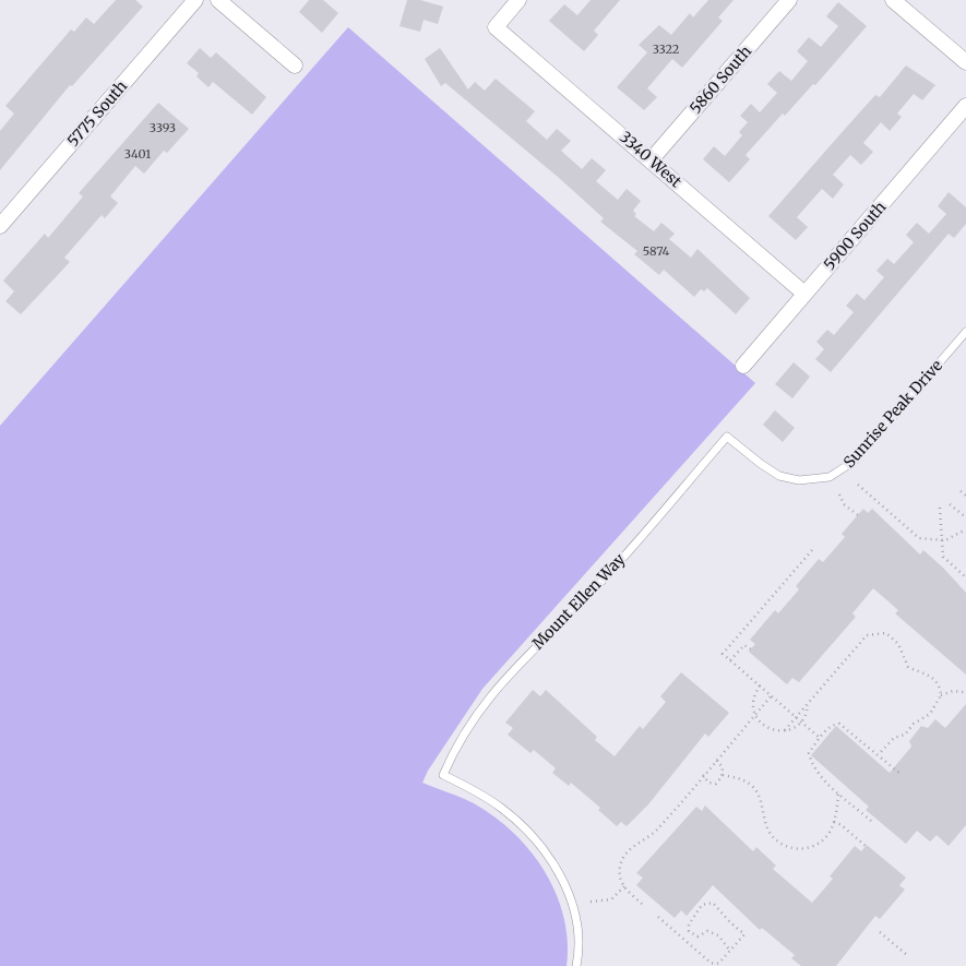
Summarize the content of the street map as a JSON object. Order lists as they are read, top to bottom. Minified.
{"streets":{"street":["5860 South","5775 South","3340 West","5900 South"],"lane":["Sunrise Peak Drive","Mount Ellen Way"]},"crossings":[["5860 South","3340 West"],["3340 West","5900 South"],["Sunrise Peak Drive","Mount Ellen Way"]],"house_numbers":["3322","3393","3401","5874"]}
